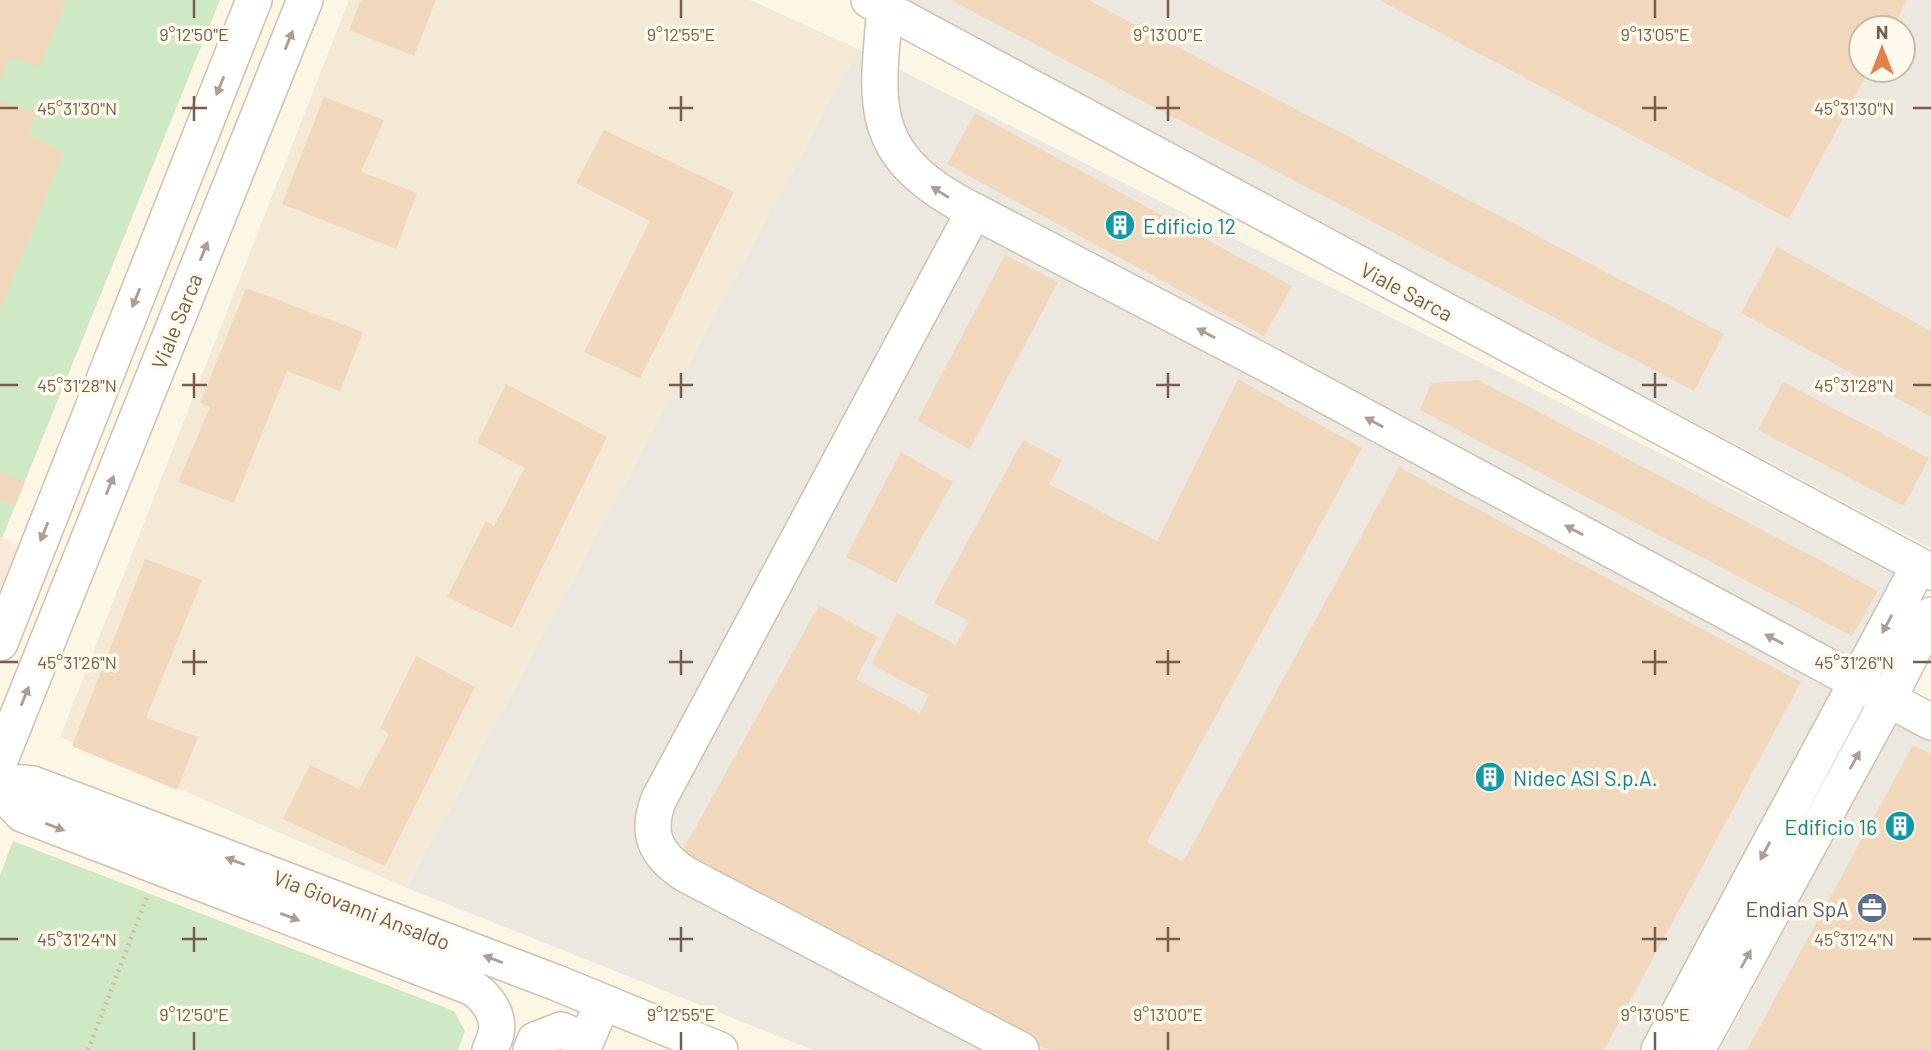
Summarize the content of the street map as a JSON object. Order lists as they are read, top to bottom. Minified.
{"streets":{"street":["Viale Sarca","Via Giovanni Ansaldo"]},"places":{"building":["Edificio 12","Nidec ASI S.p.A.","Edificio 16"],"office":["Endian SpA"]},"north":"top","coordinates":["9°12'50\"E","9°12'55\"E","9°13'00\"E","9°13'05\"E","45°31'30\"N","45°31'28\"N","45°31'26\"N","45°31'24\"N"]}
